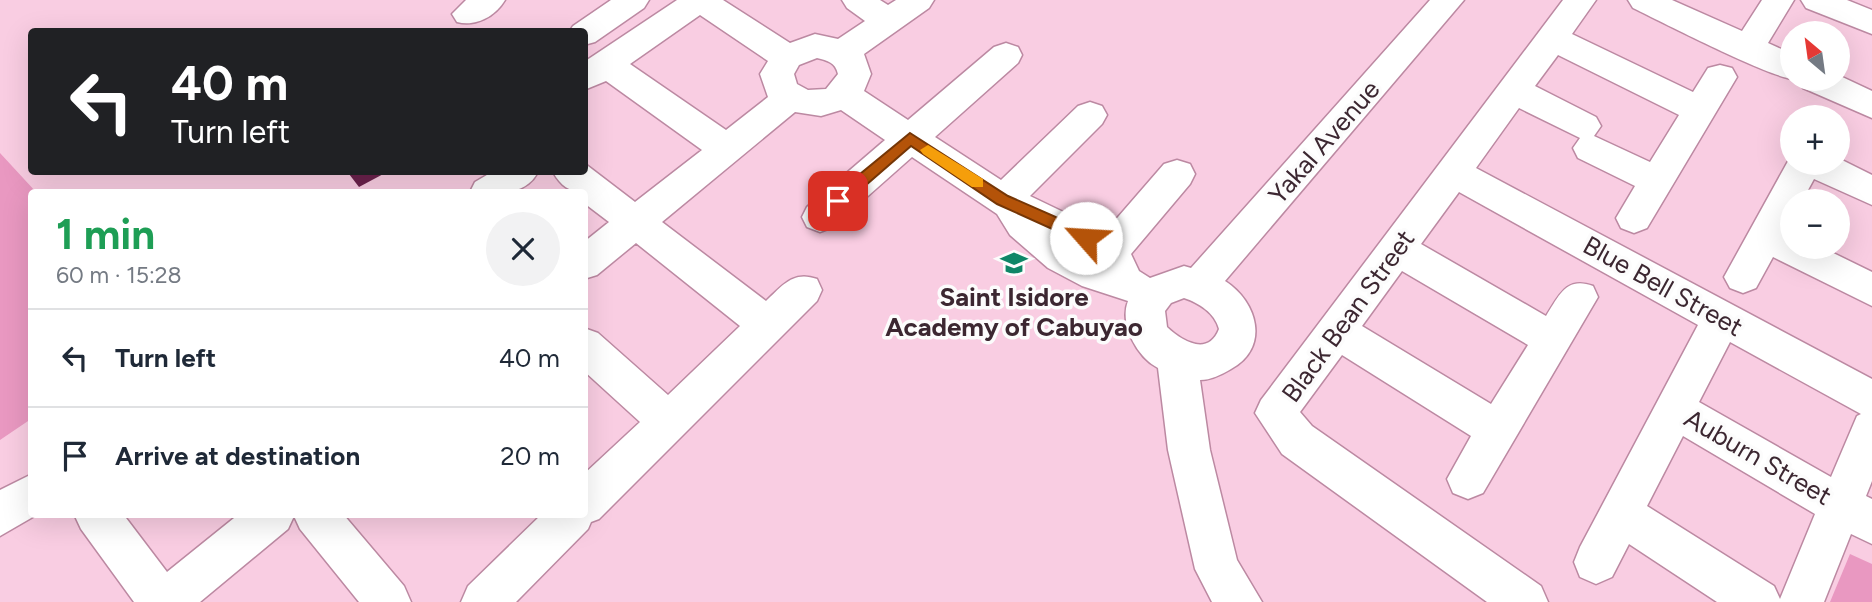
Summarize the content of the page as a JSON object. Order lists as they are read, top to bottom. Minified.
{"streets":{"street":["Yakal Avenue","Blue Bell Street","Black Bean Street","Auburn Street"]},"crossings":[["Blue Bell Street","Black Bean Street"]],"places":{"school or university":["Saint Isidore Academy of Cabuyao"]},"north":"top left","page":{"map_buttons":["+","−"],"turn":["40 m","Turn left"],"heading":["1 min","60 m · 15:28"],"list":[{"name":"Turn left","value":"40 m"},{"name":"Arrive at destination","value":"20 m"}]}}
